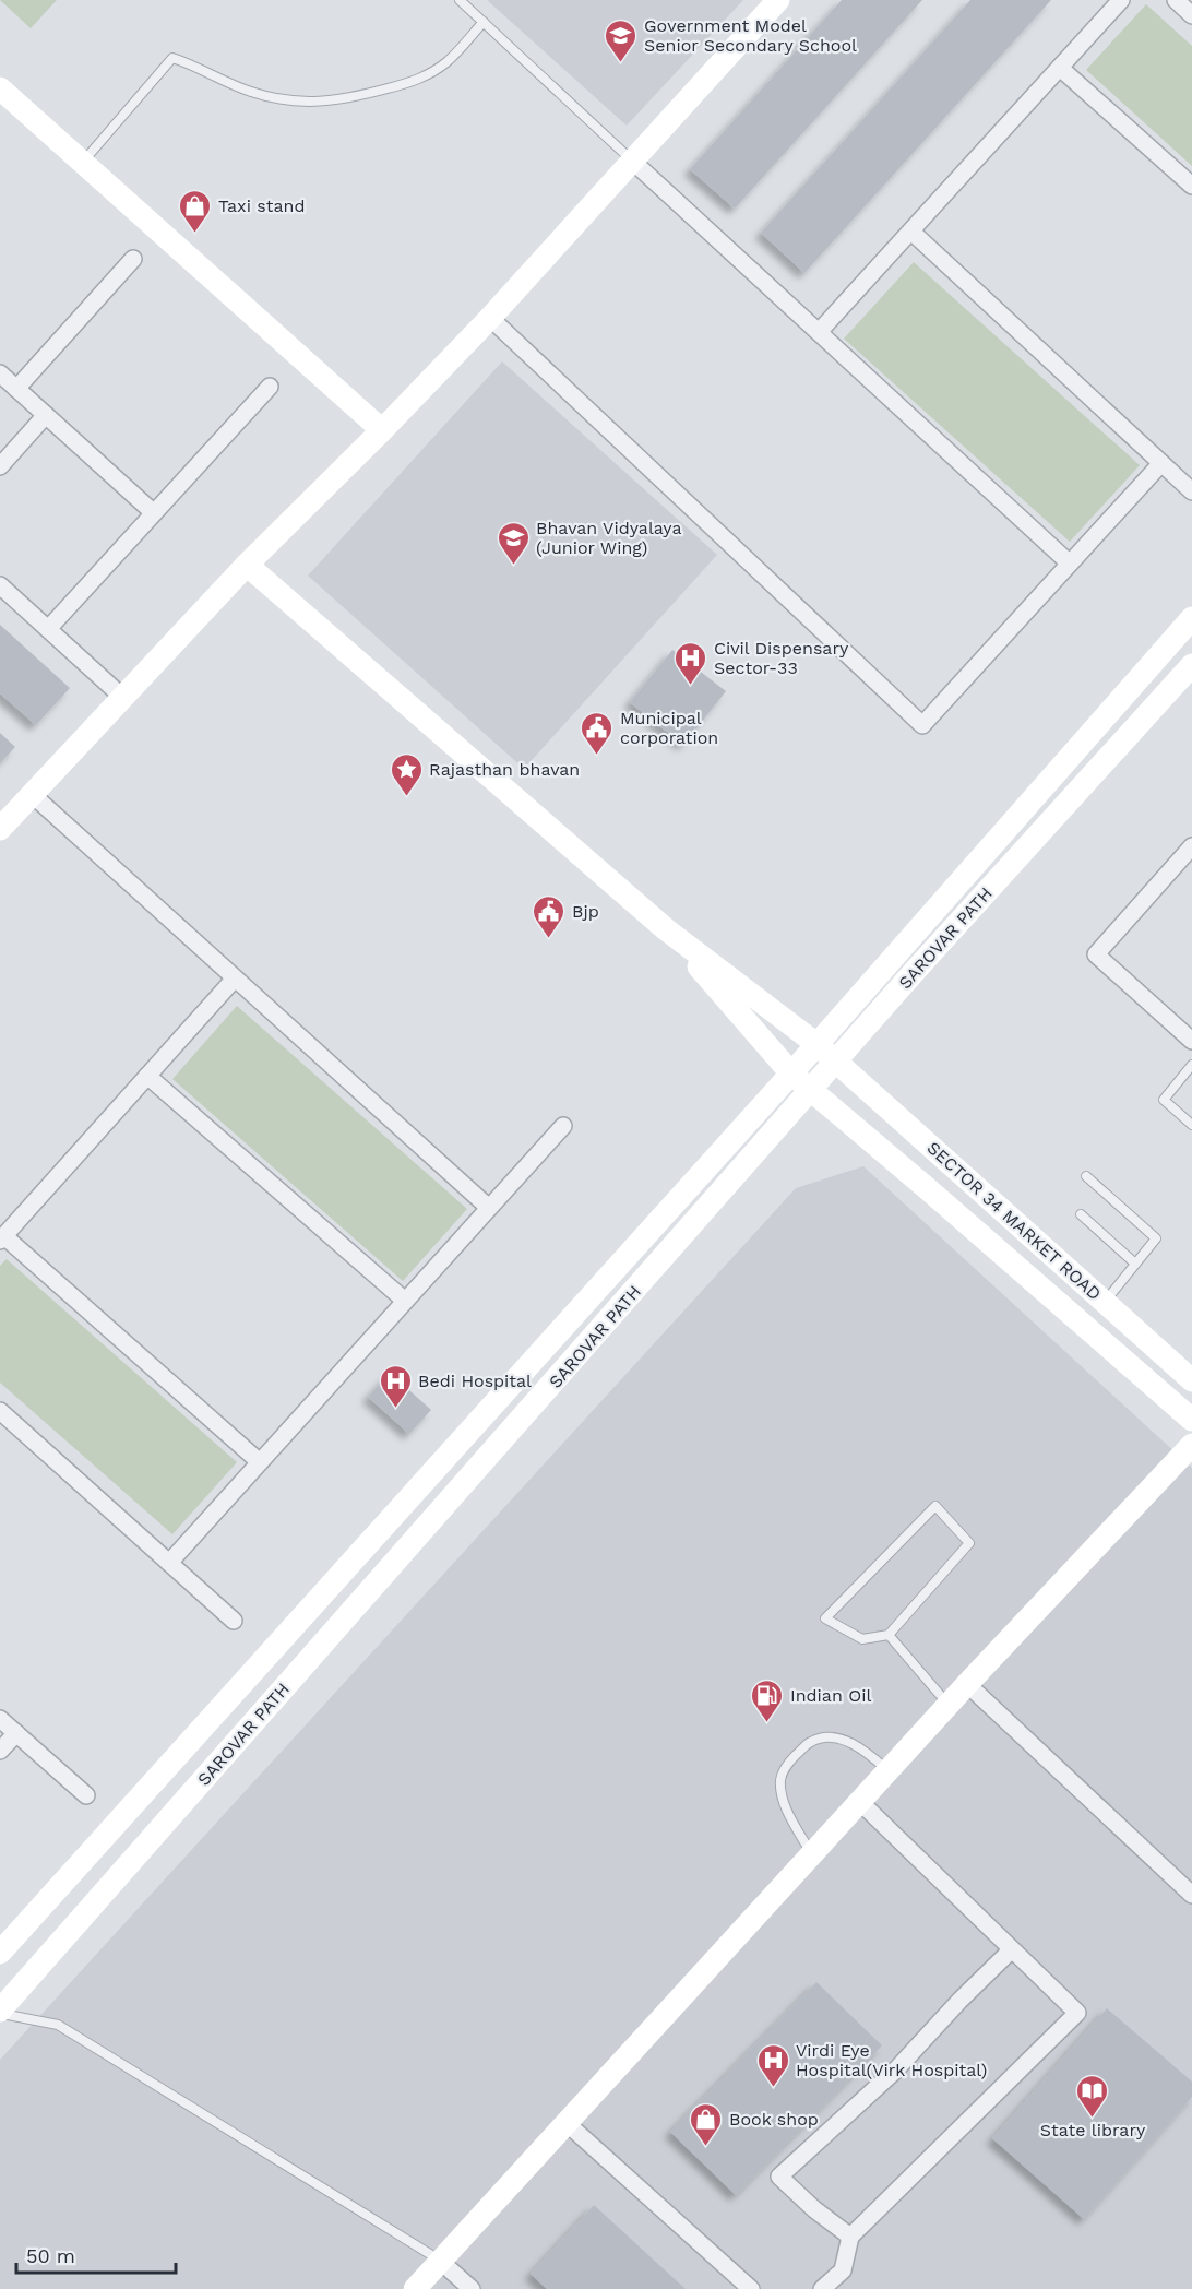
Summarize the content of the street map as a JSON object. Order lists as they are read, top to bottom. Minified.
{"streets":{"street":["SAROVAR PATH","SECTOR 34 MARKET ROAD"]},"crossings":[["SAROVAR PATH","SECTOR 34 MARKET ROAD"]],"places":{"school or university":["Government Model Senior Secondary School","Bhavan Vidyalaya (Junior Wing)"],"shop":["Taxi stand","Book shop"],"hospital":["Civil Dispensary Sector-33","Bedi Hospital","Virdi Eye Hospital(Virk Hospital)"],"public building":["Municipal corporation","Bjp"],"place":["Rajasthan bhavan"],"fuel station":["Indian Oil"],"library":["State library"]},"scale_bar":"50 m"}
